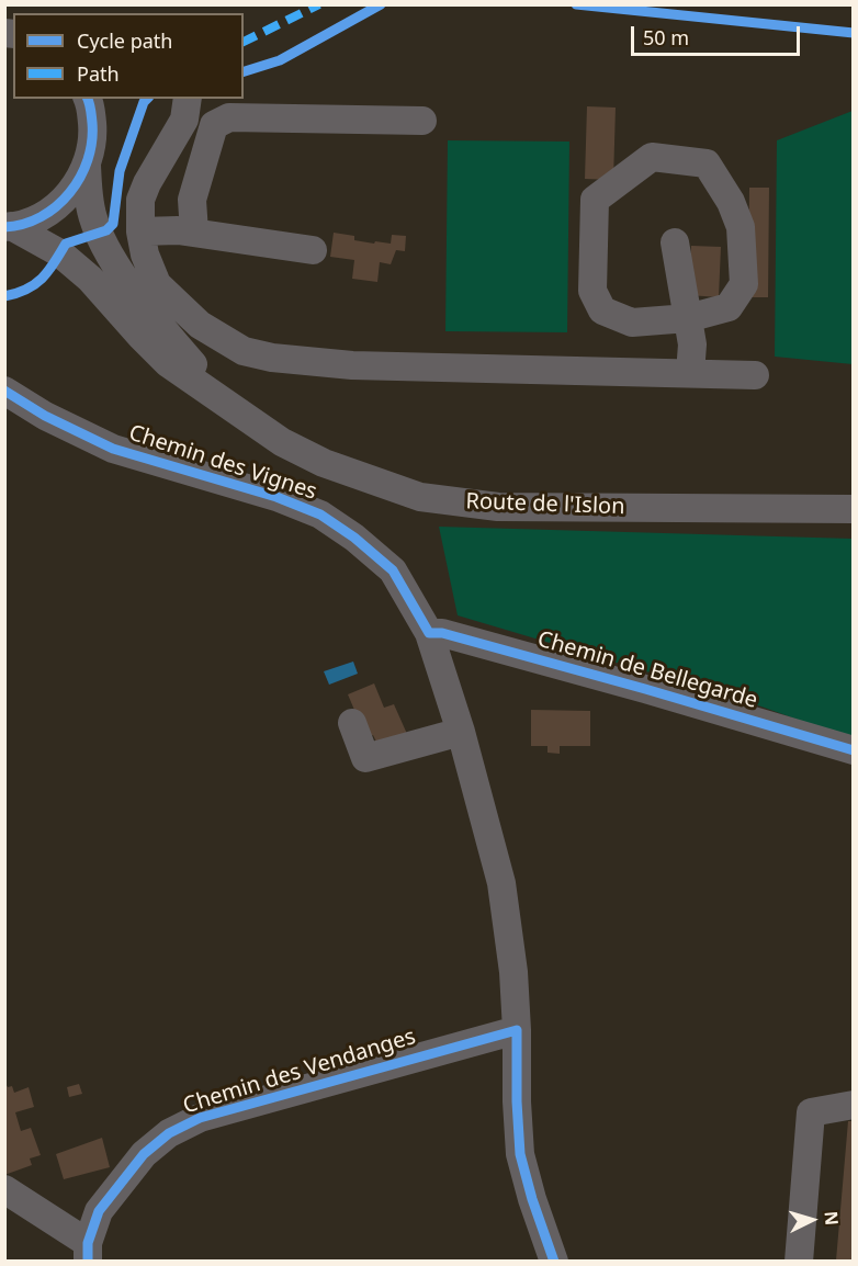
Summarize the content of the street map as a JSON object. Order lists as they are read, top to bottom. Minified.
{"streets":{"street":["Chemin des Vignes","Route de l'Islon","Chemin de Bellegarde","Chemin des Vendanges"]},"crossings":[["Chemin des Vignes","Chemin de Bellegarde"],["Chemin des Vignes","Chemin des Vendanges"]],"legend":["Cycle path","Path"],"scale_bar":"50 m","north":"right"}
